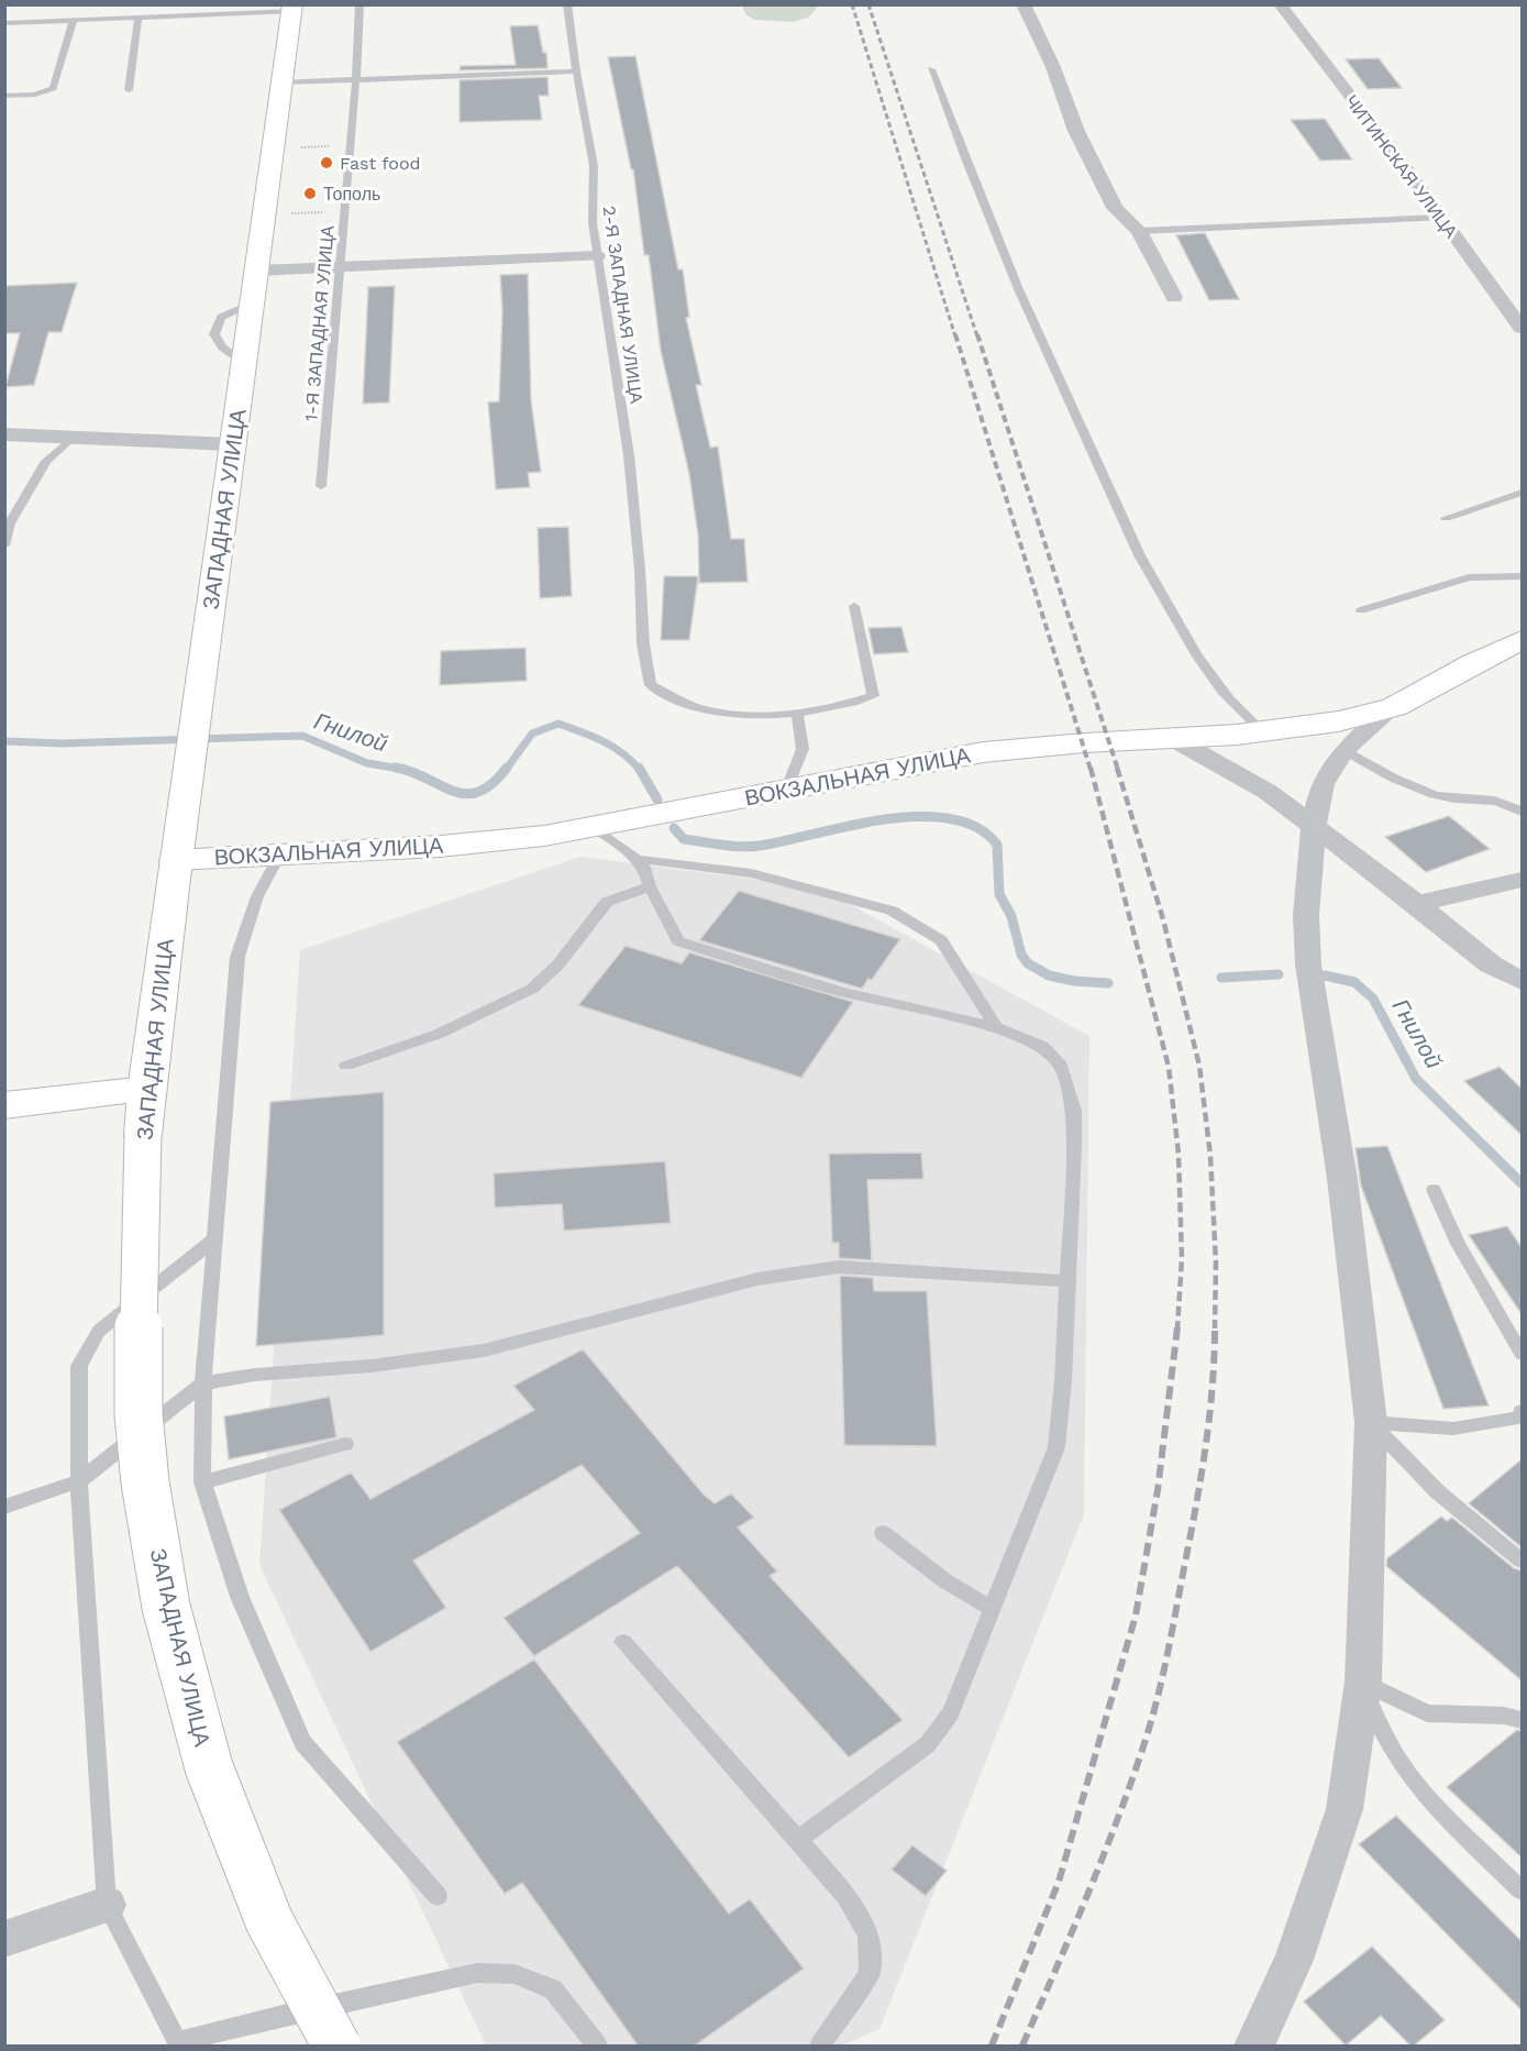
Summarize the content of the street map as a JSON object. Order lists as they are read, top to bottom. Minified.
{"streets":{"main road":["ЗАПАДНАЯ УЛИЦА","ВОКЗАЛЬНАЯ УЛИЦА"],"street":["ЧИТИНСКАЯ УЛИЦА"],"lane":["2-Я ЗАПАДНАЯ УЛИЦА","1-Я ЗАПАДНАЯ УЛИЦА"]},"crossings":[["ЗАПАДНАЯ УЛИЦА","ВОКЗАЛЬНАЯ УЛИЦА"]],"water":["Гнилой"],"places":["Fast food","Тополь"]}
